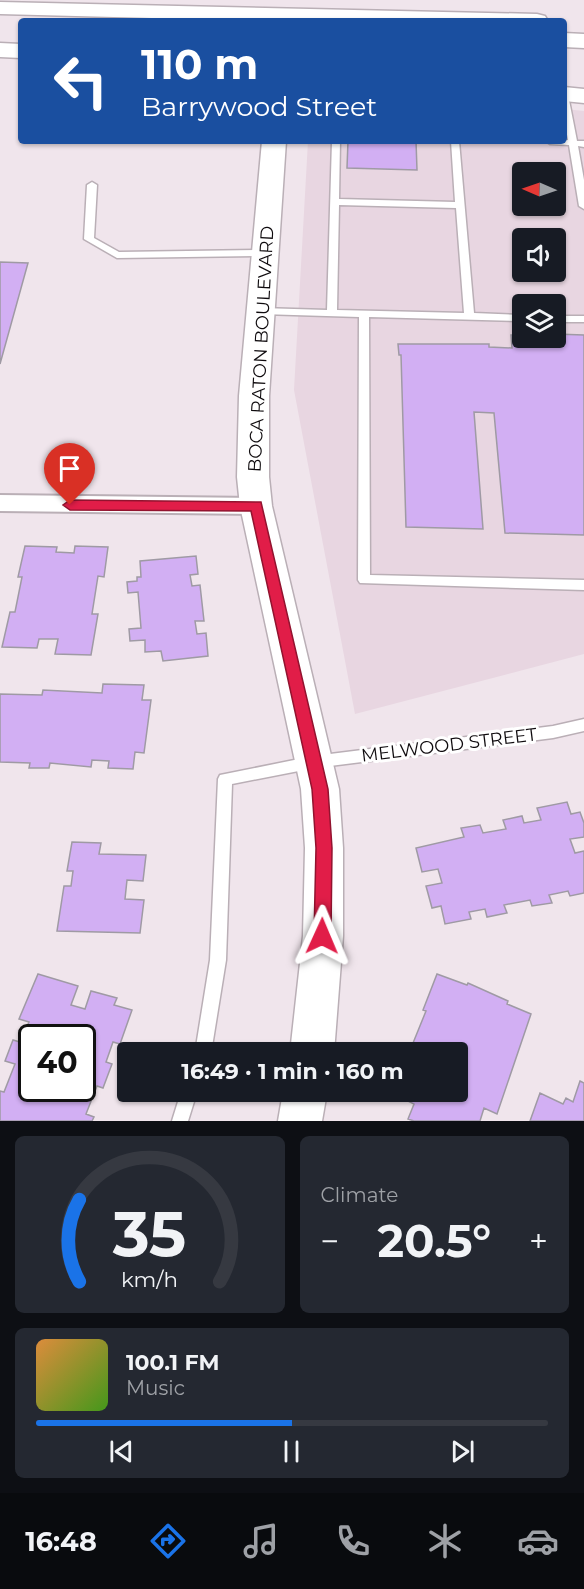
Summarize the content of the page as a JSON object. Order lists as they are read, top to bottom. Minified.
{"streets":{"main road":["BOCA RATON BOULEVARD"],"lane":["MELWOOD STREET"]},"crossings":[["BOCA RATON BOULEVARD","MELWOOD STREET"]],"north":"left","page":{"turn":["110 m","Barrywood Street"],"limit":"40","trip":"16:49 · 1 min · 160 m","tile":"Climate","heat":["−","20.5°","+"],"song":["100.1 FM","Music"],"tabs":"16:48","gauge":["35","km/h"]}}
